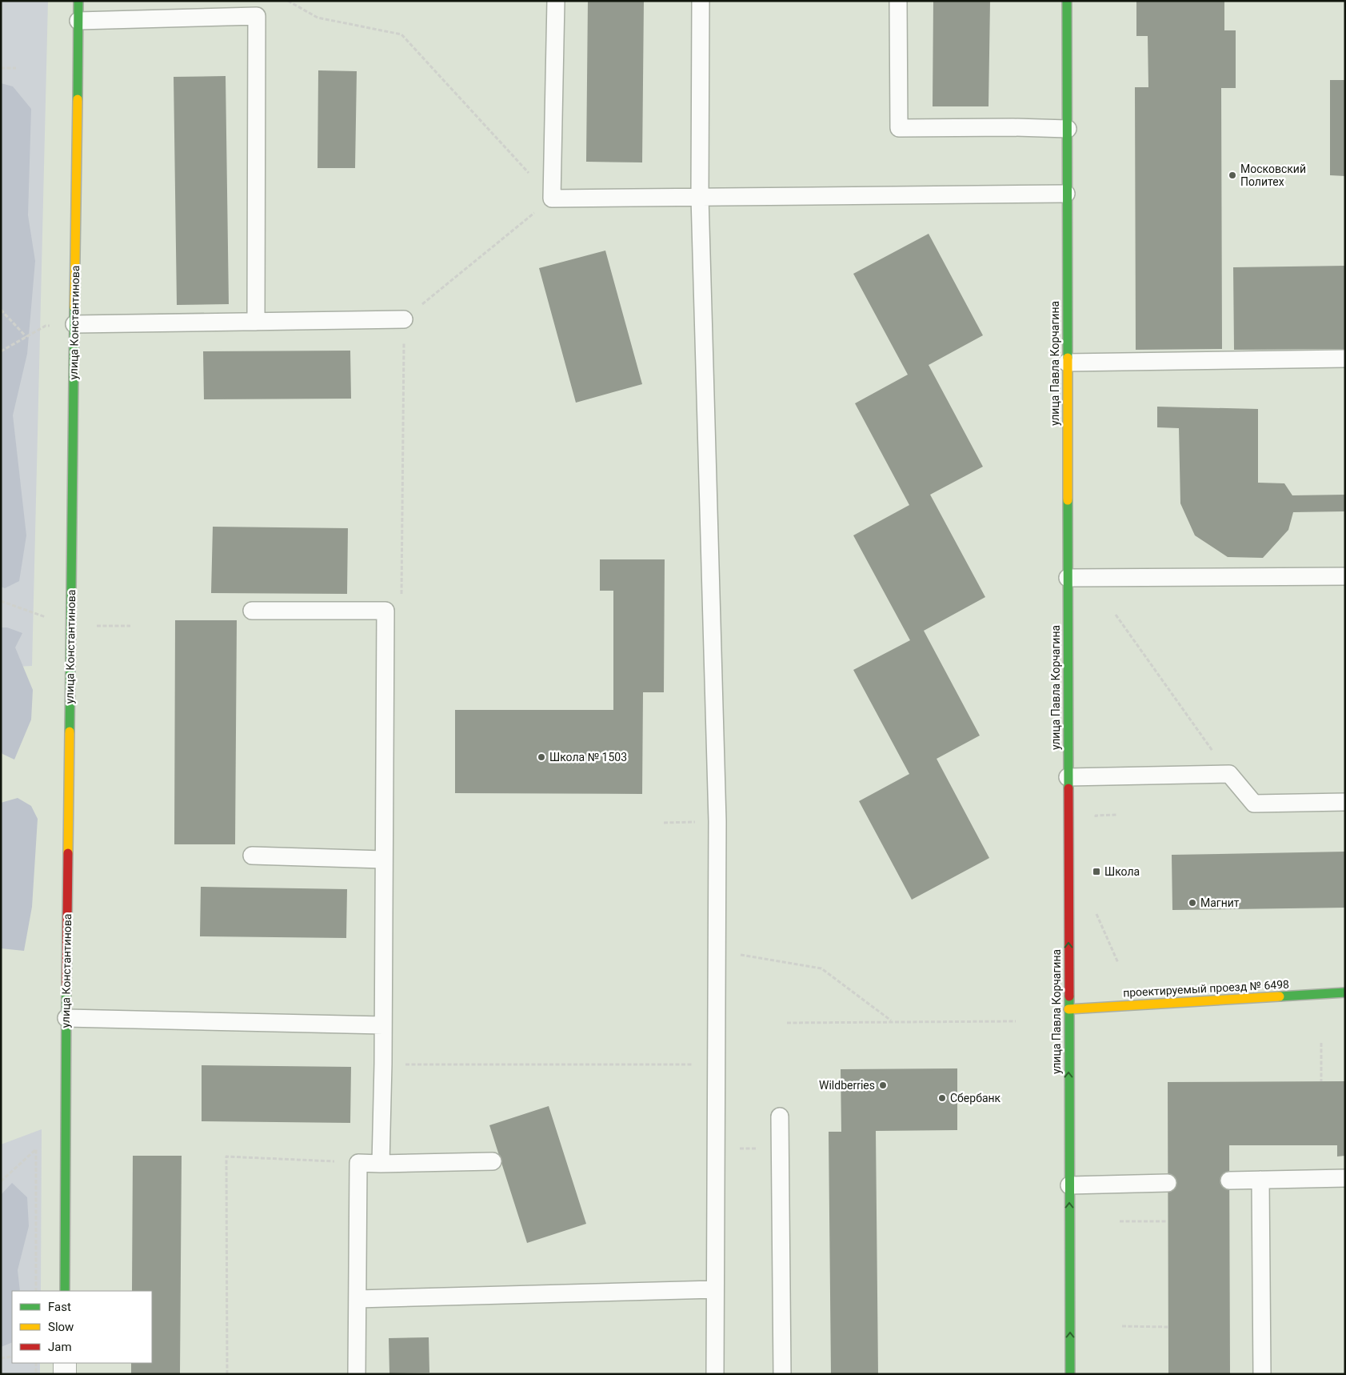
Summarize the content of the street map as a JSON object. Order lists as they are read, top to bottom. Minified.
{"streets":{"street":["улица Константинова","улица Павла Корчагина","проектируемый проезд № 6498"]},"crossings":[["улица Павла Корчагина","проектируемый проезд № 6498"]],"one_way":["улица Павла Корчагина"],"places":{"other":["Московский Политех","Школа № 1503","Магнит","Wildberries","Сбербанк"],"transit":["Школа"]},"legend":["Fast","Slow","Jam"]}
